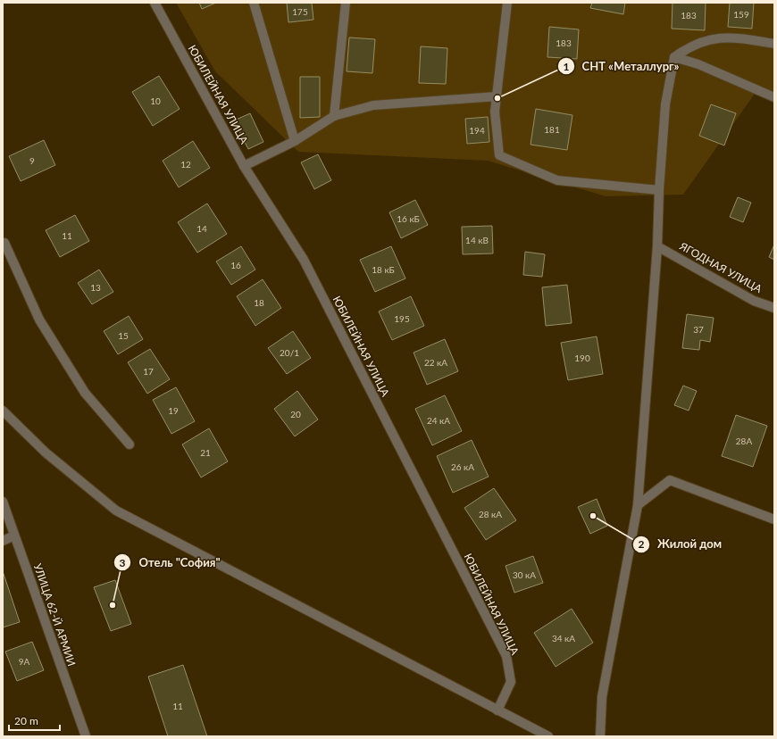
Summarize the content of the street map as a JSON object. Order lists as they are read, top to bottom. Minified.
{"streets":{"street":["ЮБИЛЕЙНАЯ УЛИЦА","ЯГОДНАЯ УЛИЦА","УЛИЦА 62-Й АРМИИ"]},"places":["СНТ «Металлург»","Жилой дом","Отель \"София\""],"house_numbers":["175","159","183","183","10","181","194","9","12","16 кБ","14","11","14 кВ","16","18 кБ","13","18","195","37","15","20/1","190","22 кА","17","19","20","24 кА","28А","21","26 кА","28 кА","30 кА","34 кА","9А","11"],"scale_bar":"20 m"}
